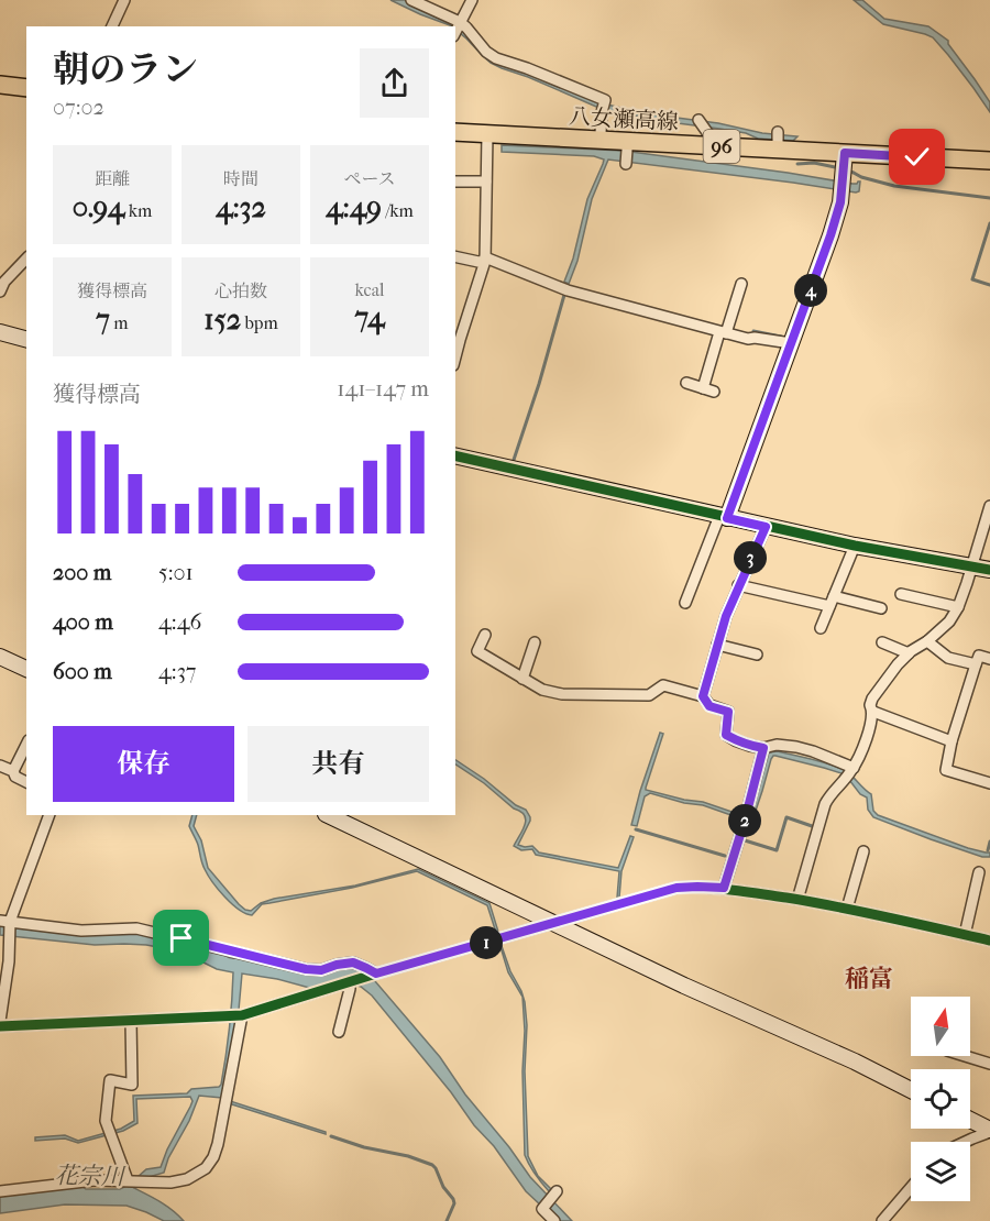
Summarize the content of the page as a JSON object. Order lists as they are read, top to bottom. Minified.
{"streets":{"main road":["八女瀬高線","96"]},"districts":["稲富"],"water":["花宗川"],"north":"top","page":{"heading":["朝のラン","07:02"],"stats":[["距離","0.94 km"],["時間","4:32"],["ペース","4:49 /km"],["獲得標高","7 m"],["心拍数","152 bpm"],["kcal","74"]],"pins":["4","3","2","1"],"chart":["獲得標高","141–147 m"],"list":[{"name":"200 m","note":"5:01"},{"name":"400 m","note":"4:46"},{"name":"600 m","note":"4:37"}],"buttons":["保存","共有"]}}
